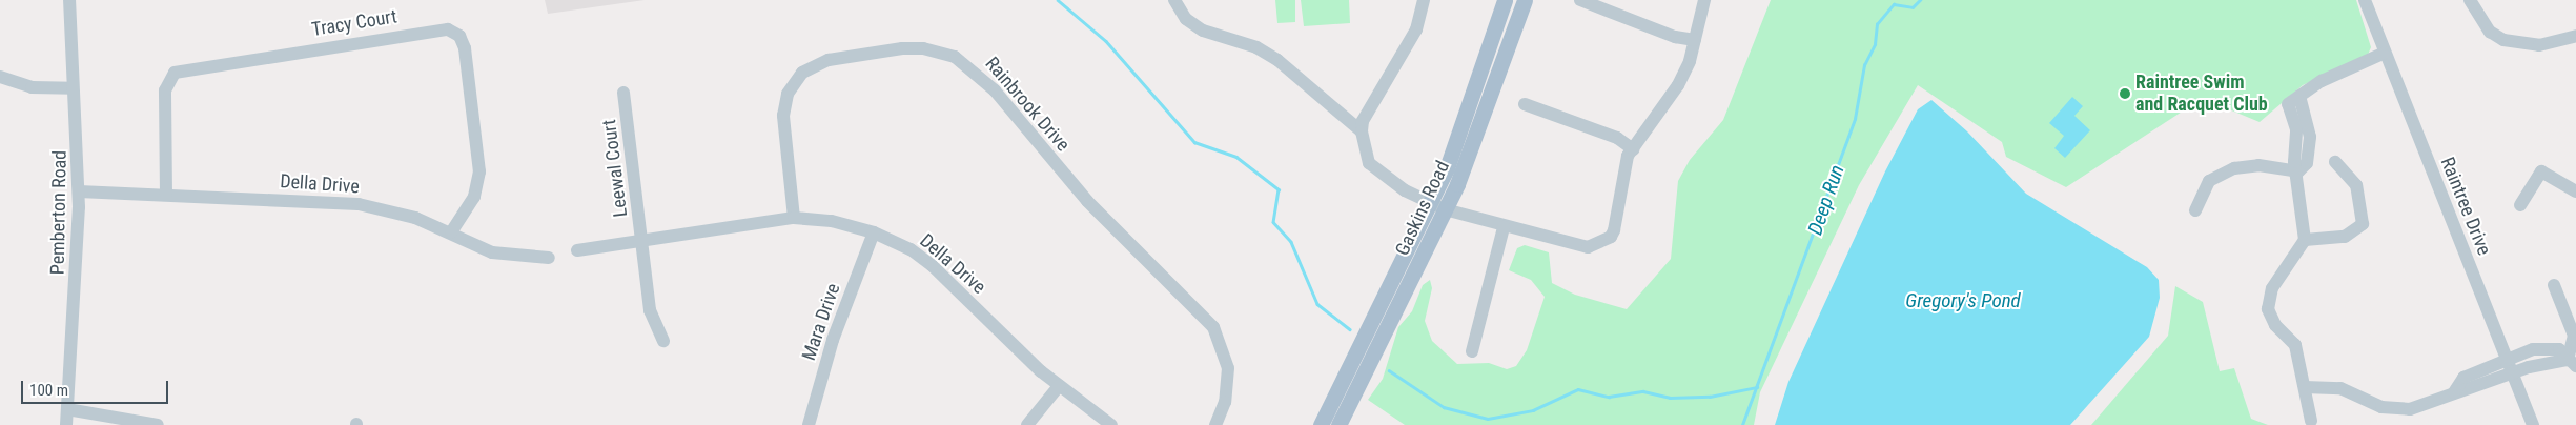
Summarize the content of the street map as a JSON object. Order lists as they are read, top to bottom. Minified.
{"streets":{"main road":["Gaskins Road"],"street":["Tracy Court","Rainbrook Drive","Leewal Court","Della Drive","Raintree Drive","Pemberton Road","Mara Drive"]},"crossings":[["Tracy Court","Della Drive"],["Rainbrook Drive","Della Drive"],["Leewal Court","Della Drive"],["Della Drive","Pemberton Road"],["Della Drive","Mara Drive"]],"water":["Deep Run","Gregory's Pond"],"places":["Raintree Swim and Racquet Club"],"scale_bar":"100 m"}
